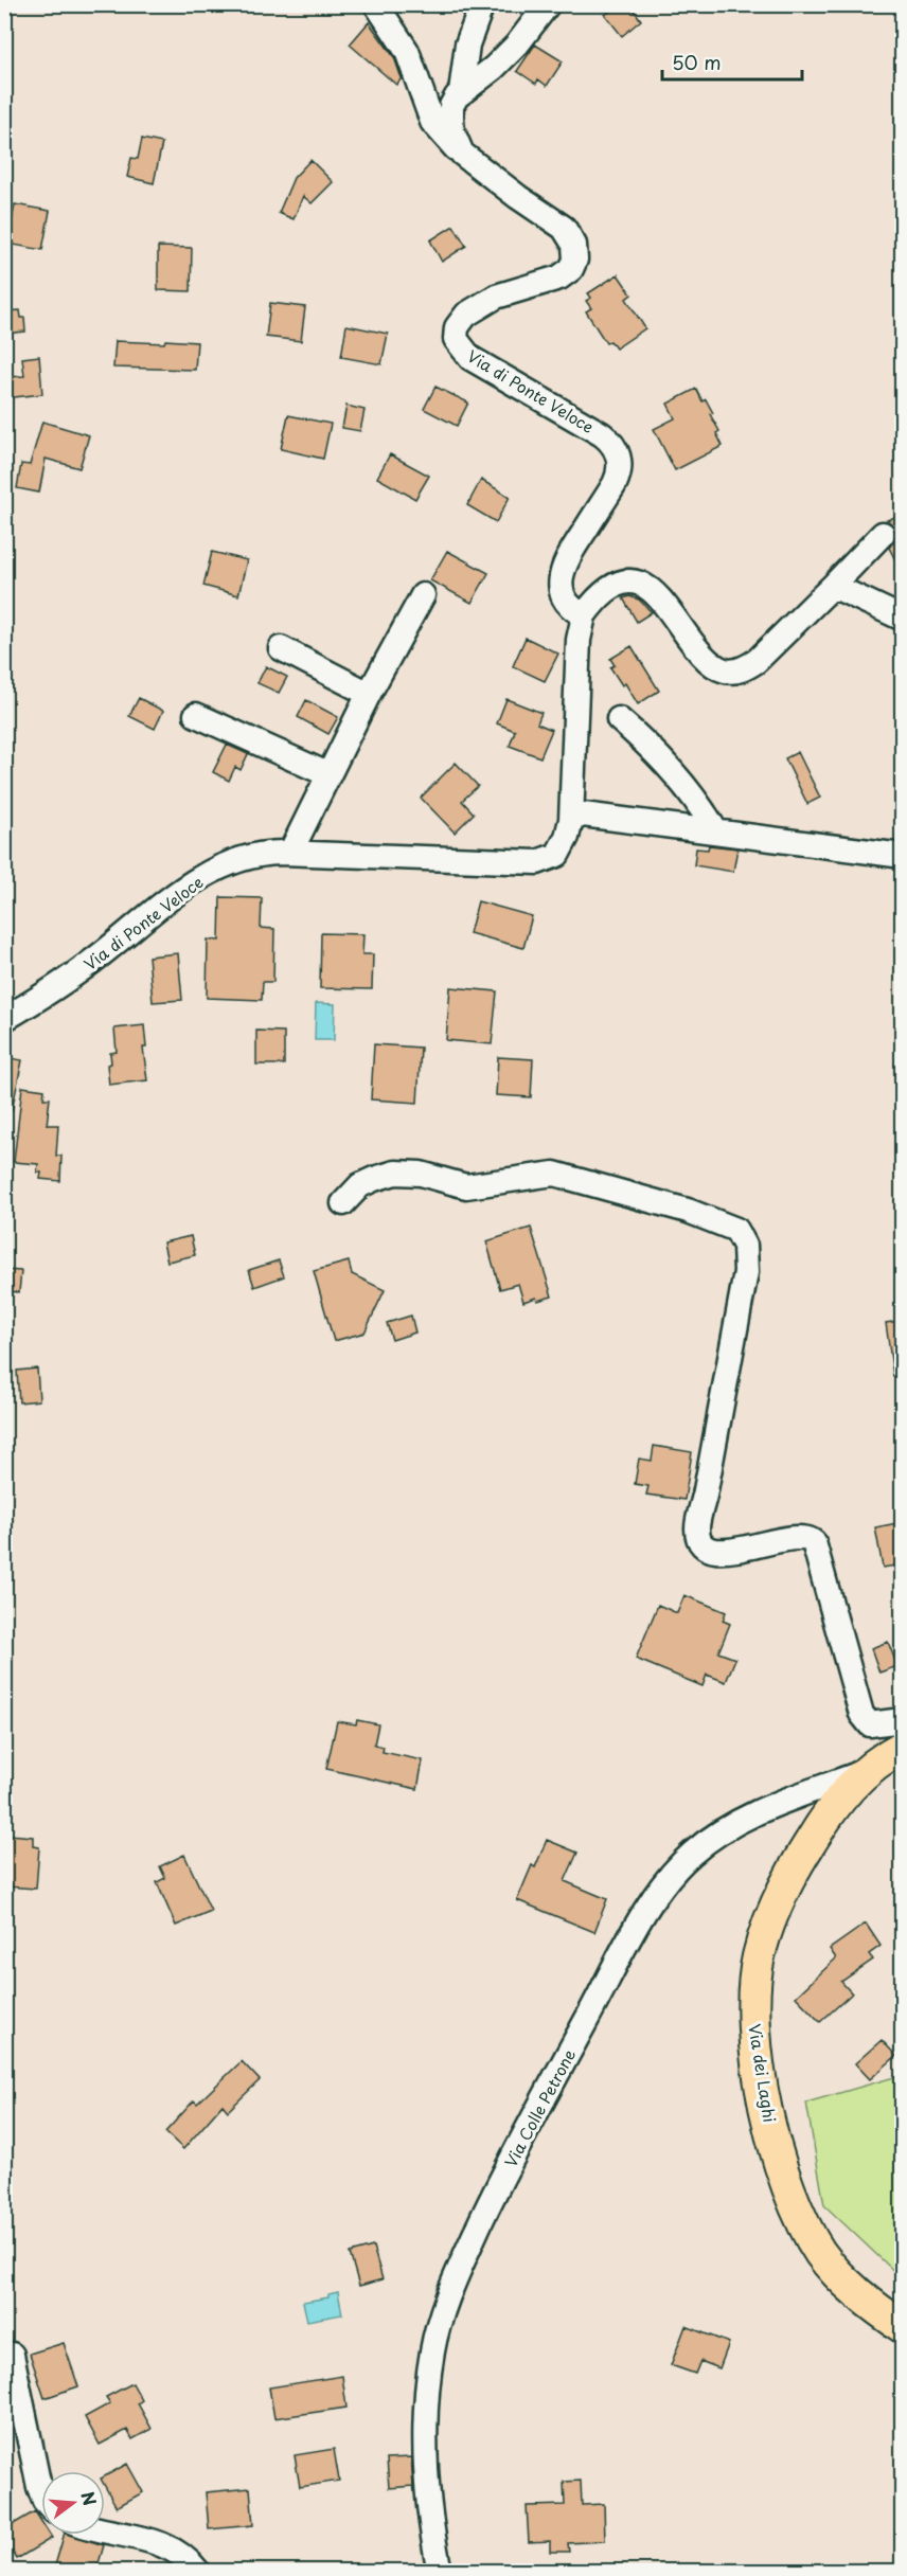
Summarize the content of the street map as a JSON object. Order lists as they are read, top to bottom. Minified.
{"streets":{"main road":["Via dei Laghi"],"street":["Via di Ponte Veloce","Via Colle Petrone"]},"crossings":[["Via dei Laghi","Via Colle Petrone"]],"scale_bar":"50 m","north":"right"}
